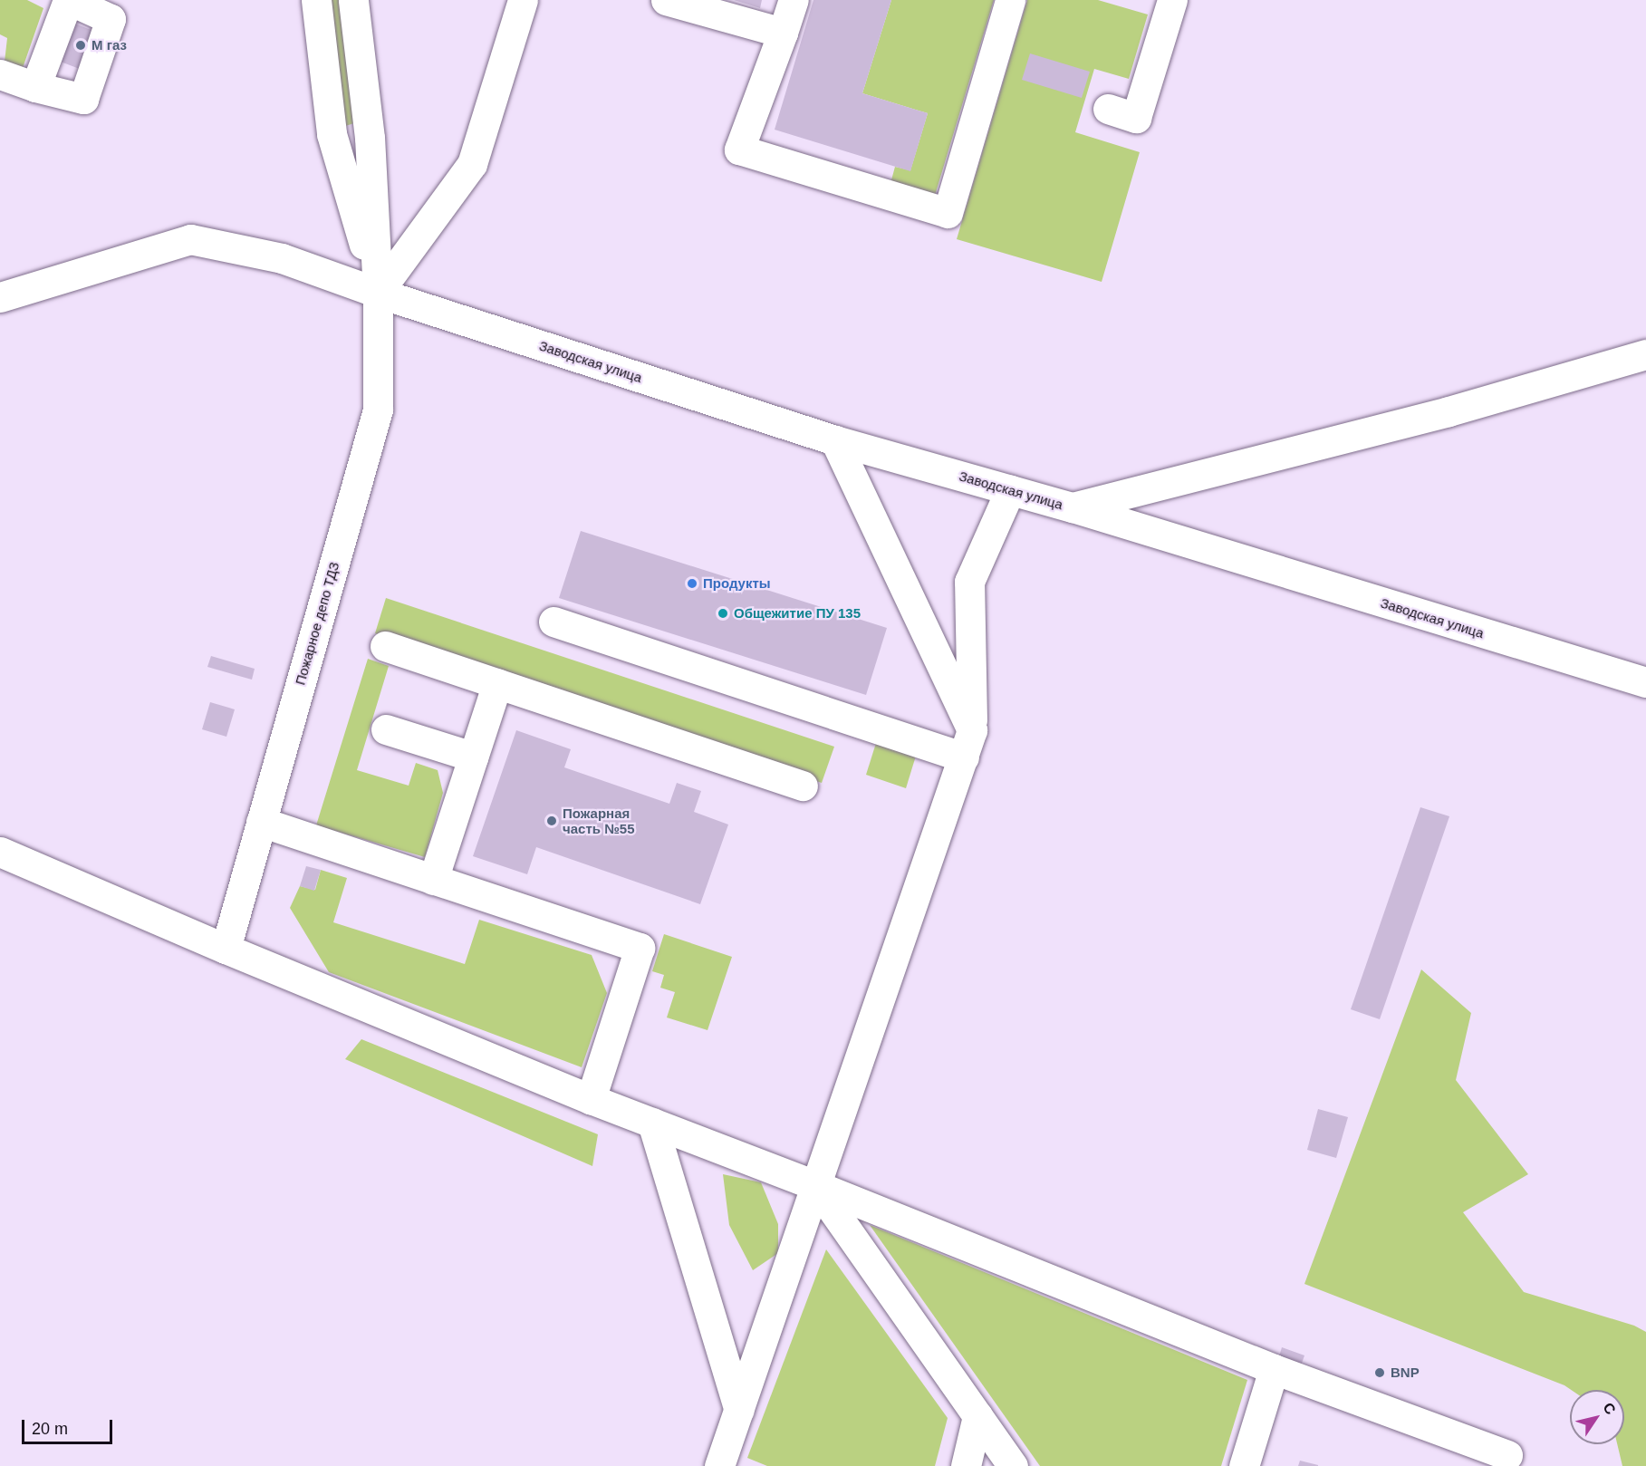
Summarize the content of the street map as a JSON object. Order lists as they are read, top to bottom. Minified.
{"streets":{"street":["Заводская улица","Пожарное депо ТДЗ"]},"crossings":[["Заводская улица","Пожарное депо ТДЗ"]],"places":["М газ","Продукты","Общежитие ПУ 135","Пожарная часть №55","BNP"],"scale_bar":"20 m","north":"top right"}
